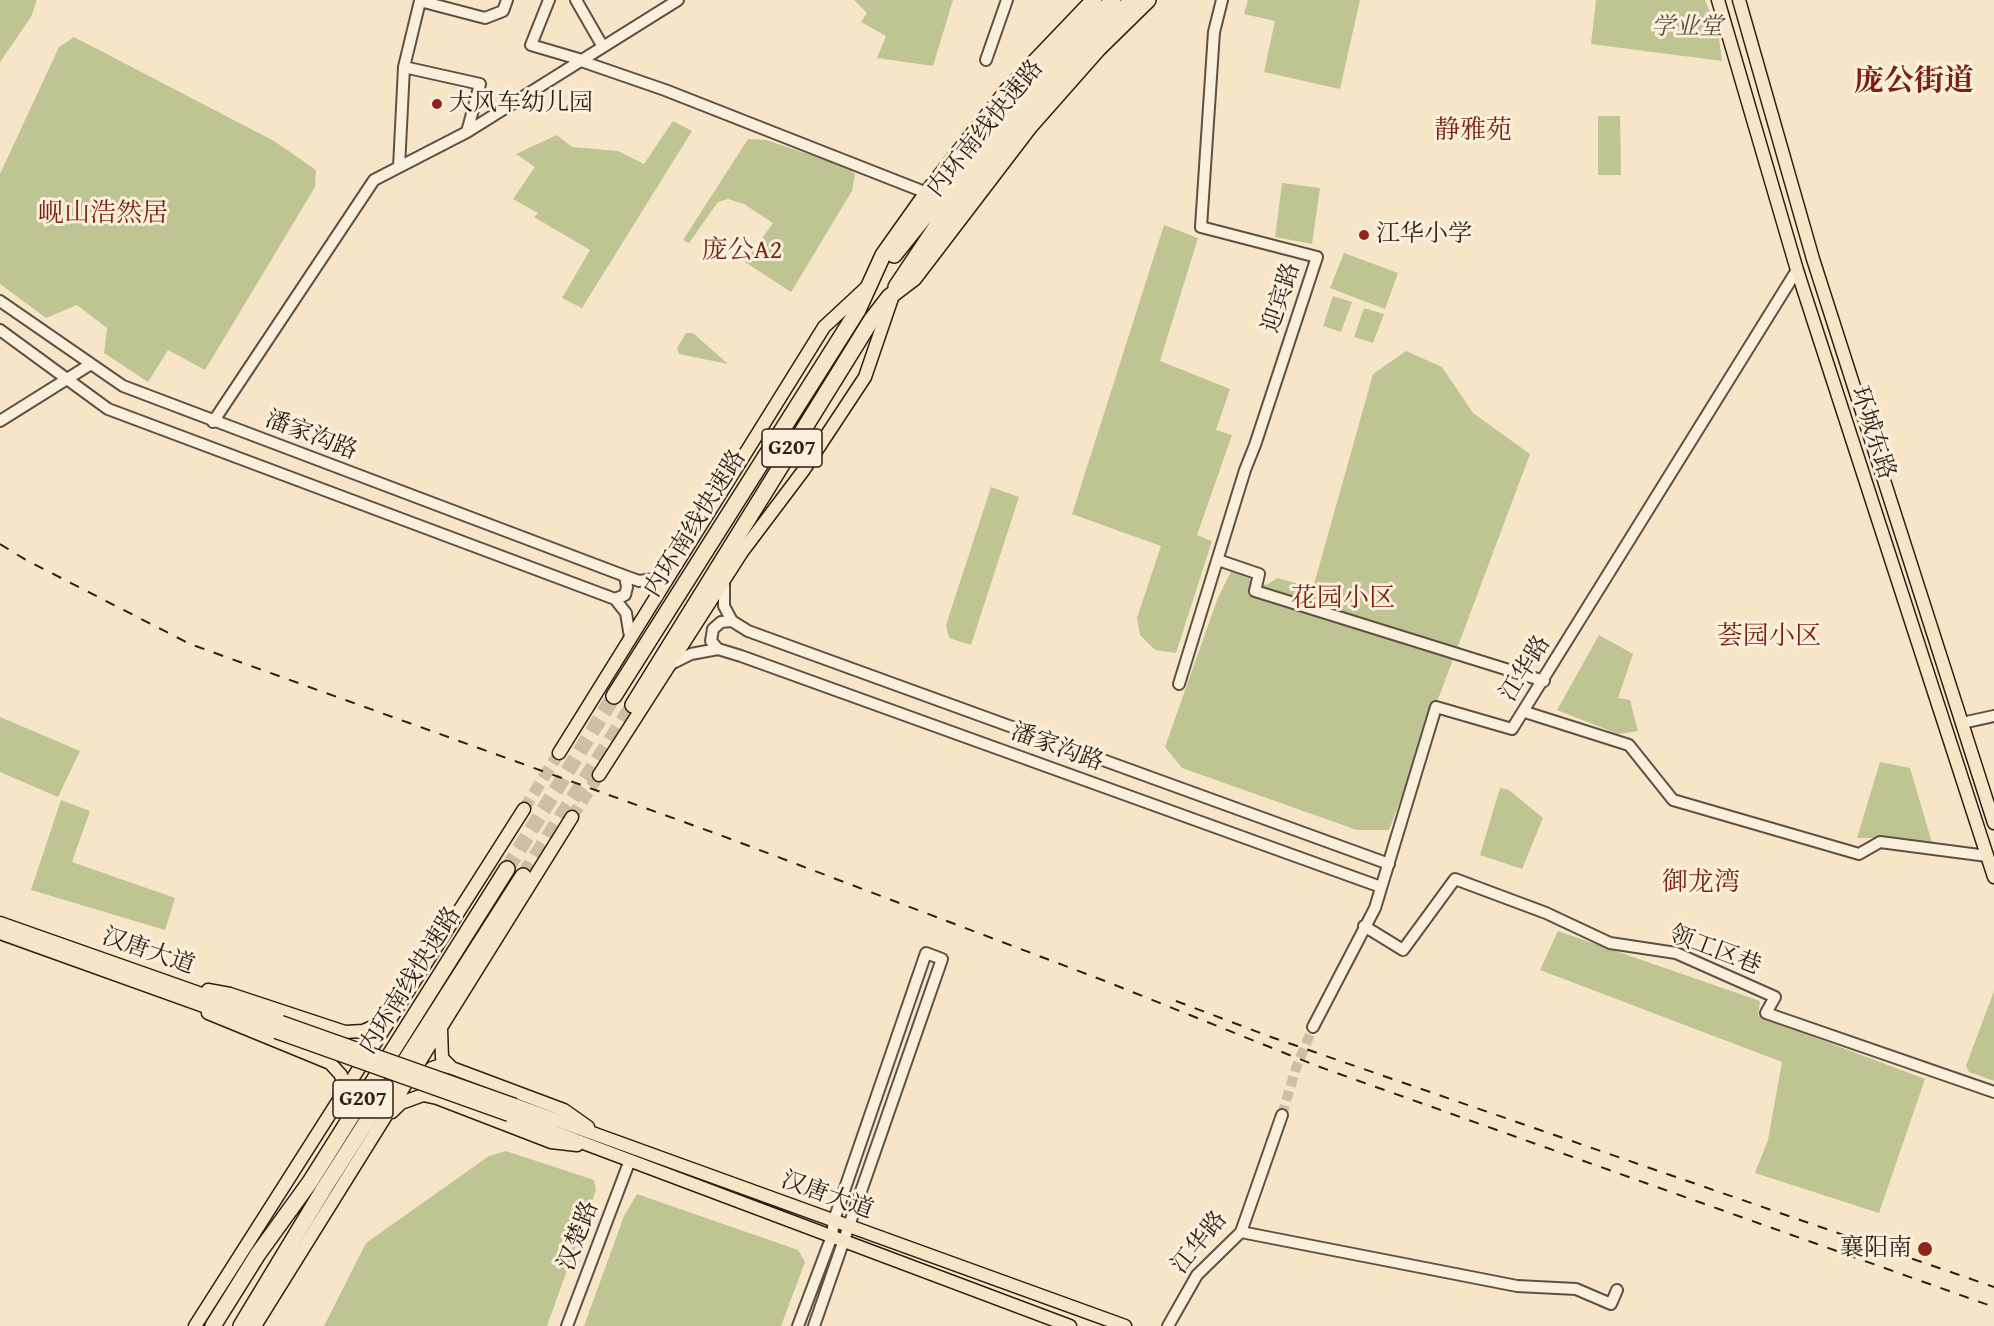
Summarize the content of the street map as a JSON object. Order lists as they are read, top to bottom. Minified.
{"streets":{"highway":["内环南线快速路","G207"],"main road":["环城东路","汉唐大道"],"street":["迎宾路","潘家沟路","江华路","领工区巷","汉楚路"]},"crossings":[["内环南线快速路","G207"],["环城东路","江华路"],["潘家沟路","江华路"],["江华路","领工区巷"],["汉唐大道","汉楚路"]],"districts":["庞公街道","静雅苑","岘山浩然居","庞公A2","花园小区","荟园小区","御龙湾"],"parks":["学业堂"],"places":["大风车幼儿园","江华小学","襄阳南"]}
